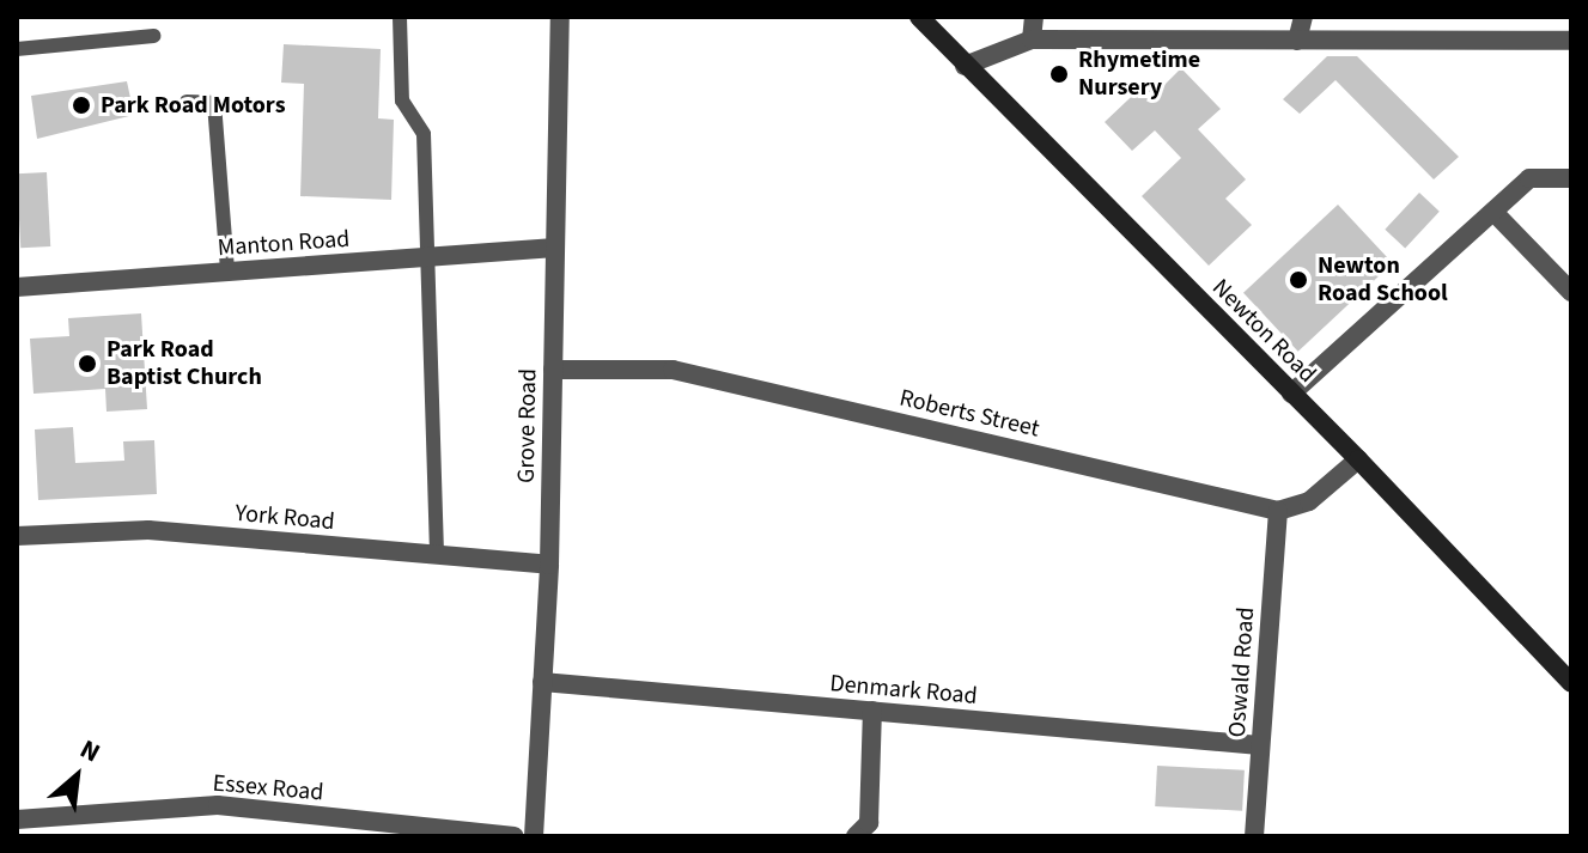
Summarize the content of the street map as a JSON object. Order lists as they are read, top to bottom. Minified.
{"streets":{"street":["Manton Road","Newton Road","Roberts Street","Grove Road","York Road","Oswald Road","Denmark Road","Essex Road"]},"crossings":[["Manton Road","Grove Road"],["Roberts Street","Grove Road"],["Roberts Street","Oswald Road"],["Grove Road","York Road"],["Grove Road","Denmark Road"],["Oswald Road","Denmark Road"]],"places":["Rhymetime Nursery","Park Road Motors","Newton Road School","Park Road Baptist Church"],"north":"top right"}
